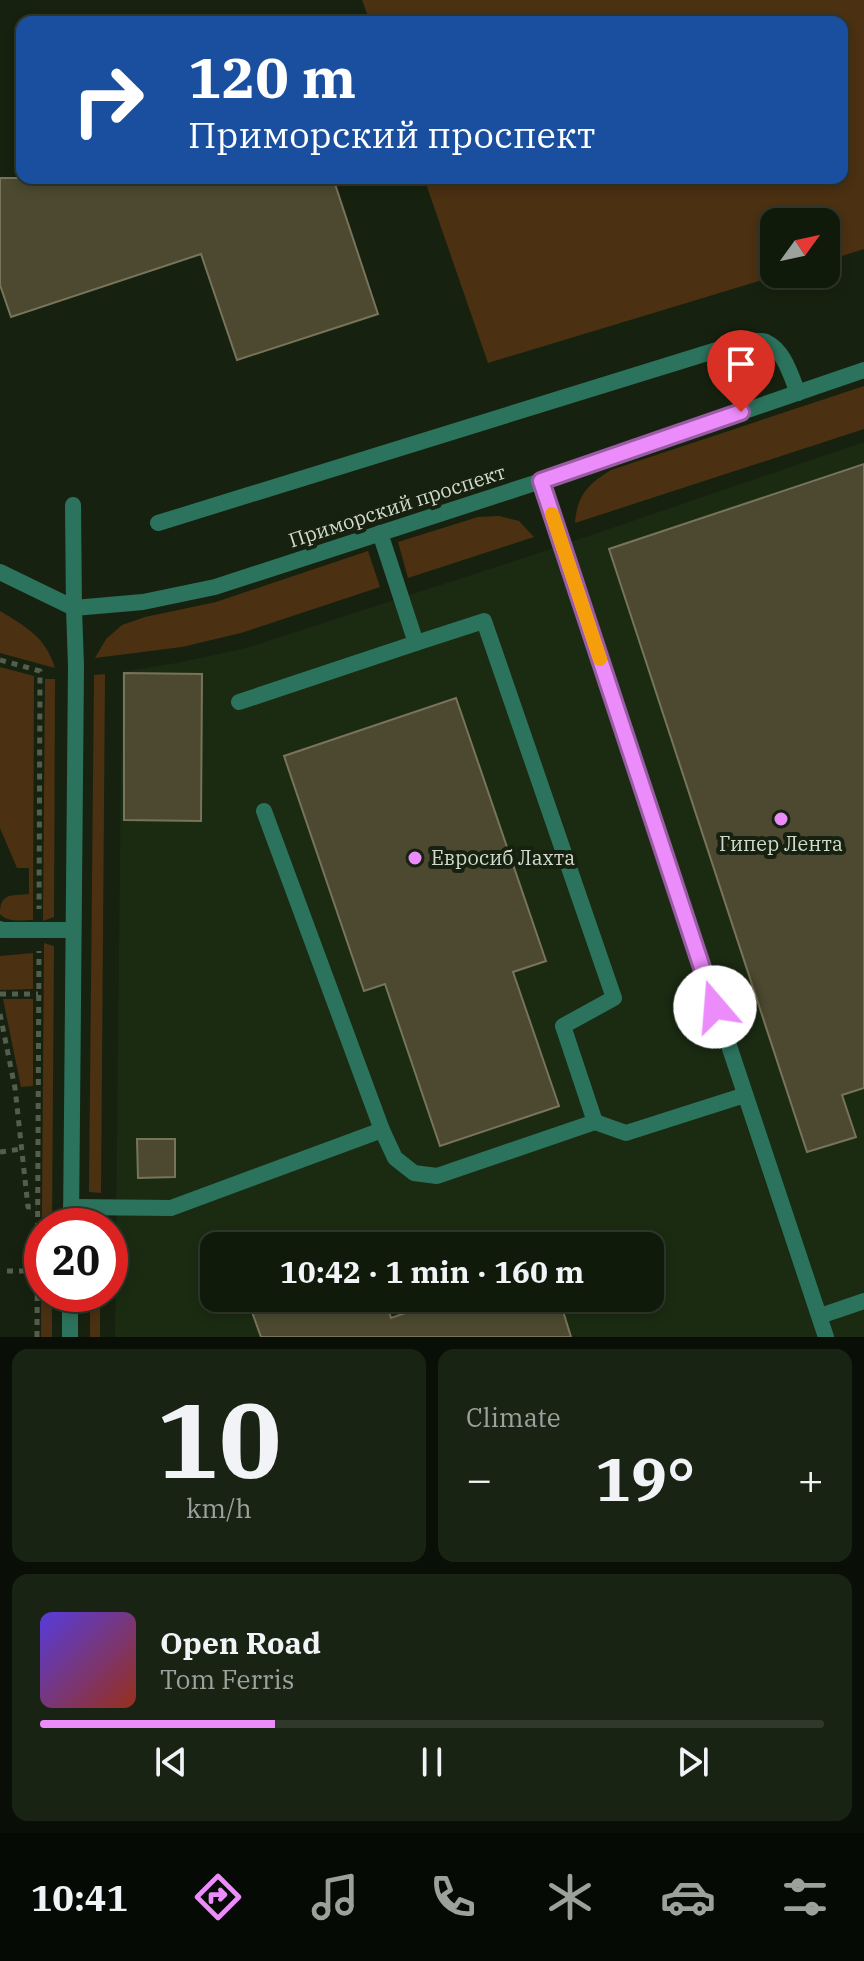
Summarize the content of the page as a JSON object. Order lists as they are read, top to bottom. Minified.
{"streets":{"street":["Приморский проспект"]},"places":["Гипер Лента","Евросиб Лахта"],"north":"top right","page":{"turn":["120 m","Приморский проспект"],"limit":"20","trip":"10:42 · 1 min · 160 m","tile":[["10","km/h"],"Climate"],"heat":["−","19°","+"],"song":["Open Road","Tom Ferris"],"tabs":"10:41"}}
